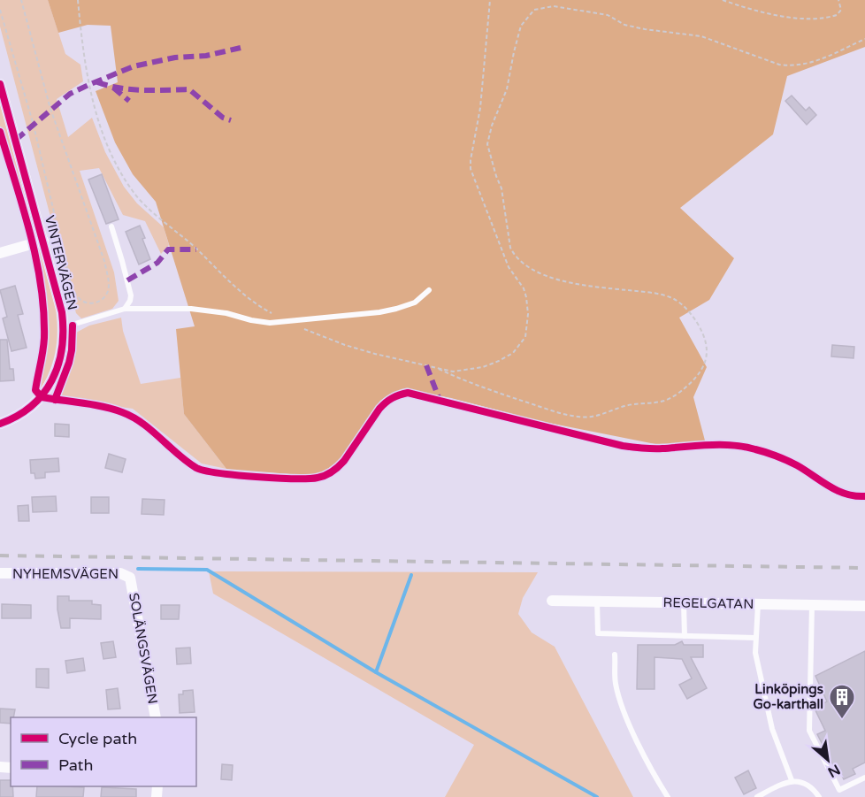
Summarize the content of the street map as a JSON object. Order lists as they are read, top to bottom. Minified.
{"streets":{"street":["VINTERVÄGEN","NYHEMSVÄGEN","REGELGATAN","SOLÄNGSVÄGEN"]},"crossings":[["NYHEMSVÄGEN","SOLÄNGSVÄGEN"]],"places":{"building":["Linköpings Go-karthall"]},"legend":["Cycle path","Path"],"north":"bottom right"}
